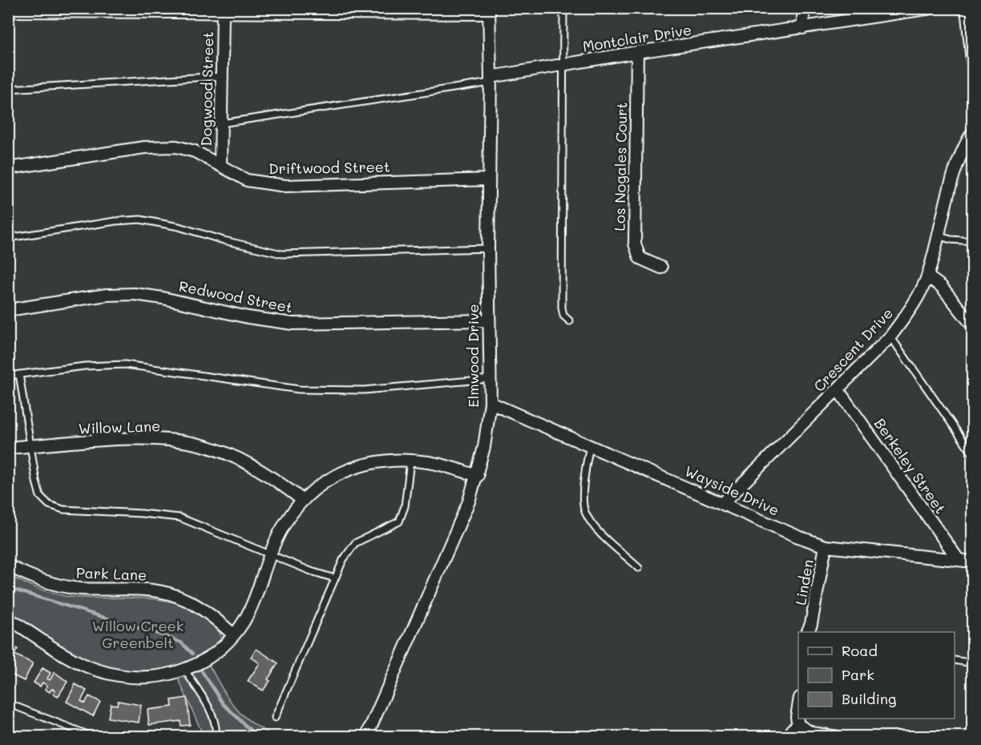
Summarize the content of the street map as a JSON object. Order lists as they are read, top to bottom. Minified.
{"streets":{"street":["Montclair Drive","Dogwood Street","Los Nogales Court","Driftwood Street","Redwood Street","Crescent Drive","Elmwood Drive","Willow Lane","Berkeley Street","Wayside Drive","Park Lane","Linden"]},"crossings":[["Montclair Drive","Los Nogales Court"],["Montclair Drive","Elmwood Drive"],["Dogwood Street","Driftwood Street"],["Driftwood Street","Elmwood Drive"],["Redwood Street","Elmwood Drive"],["Crescent Drive","Berkeley Street"],["Crescent Drive","Wayside Drive"],["Elmwood Drive","Wayside Drive"],["Berkeley Street","Wayside Drive"],["Wayside Drive","Linden"]],"parks":["Willow Creek Greenbelt"],"legend":["Road","Park","Building"]}
